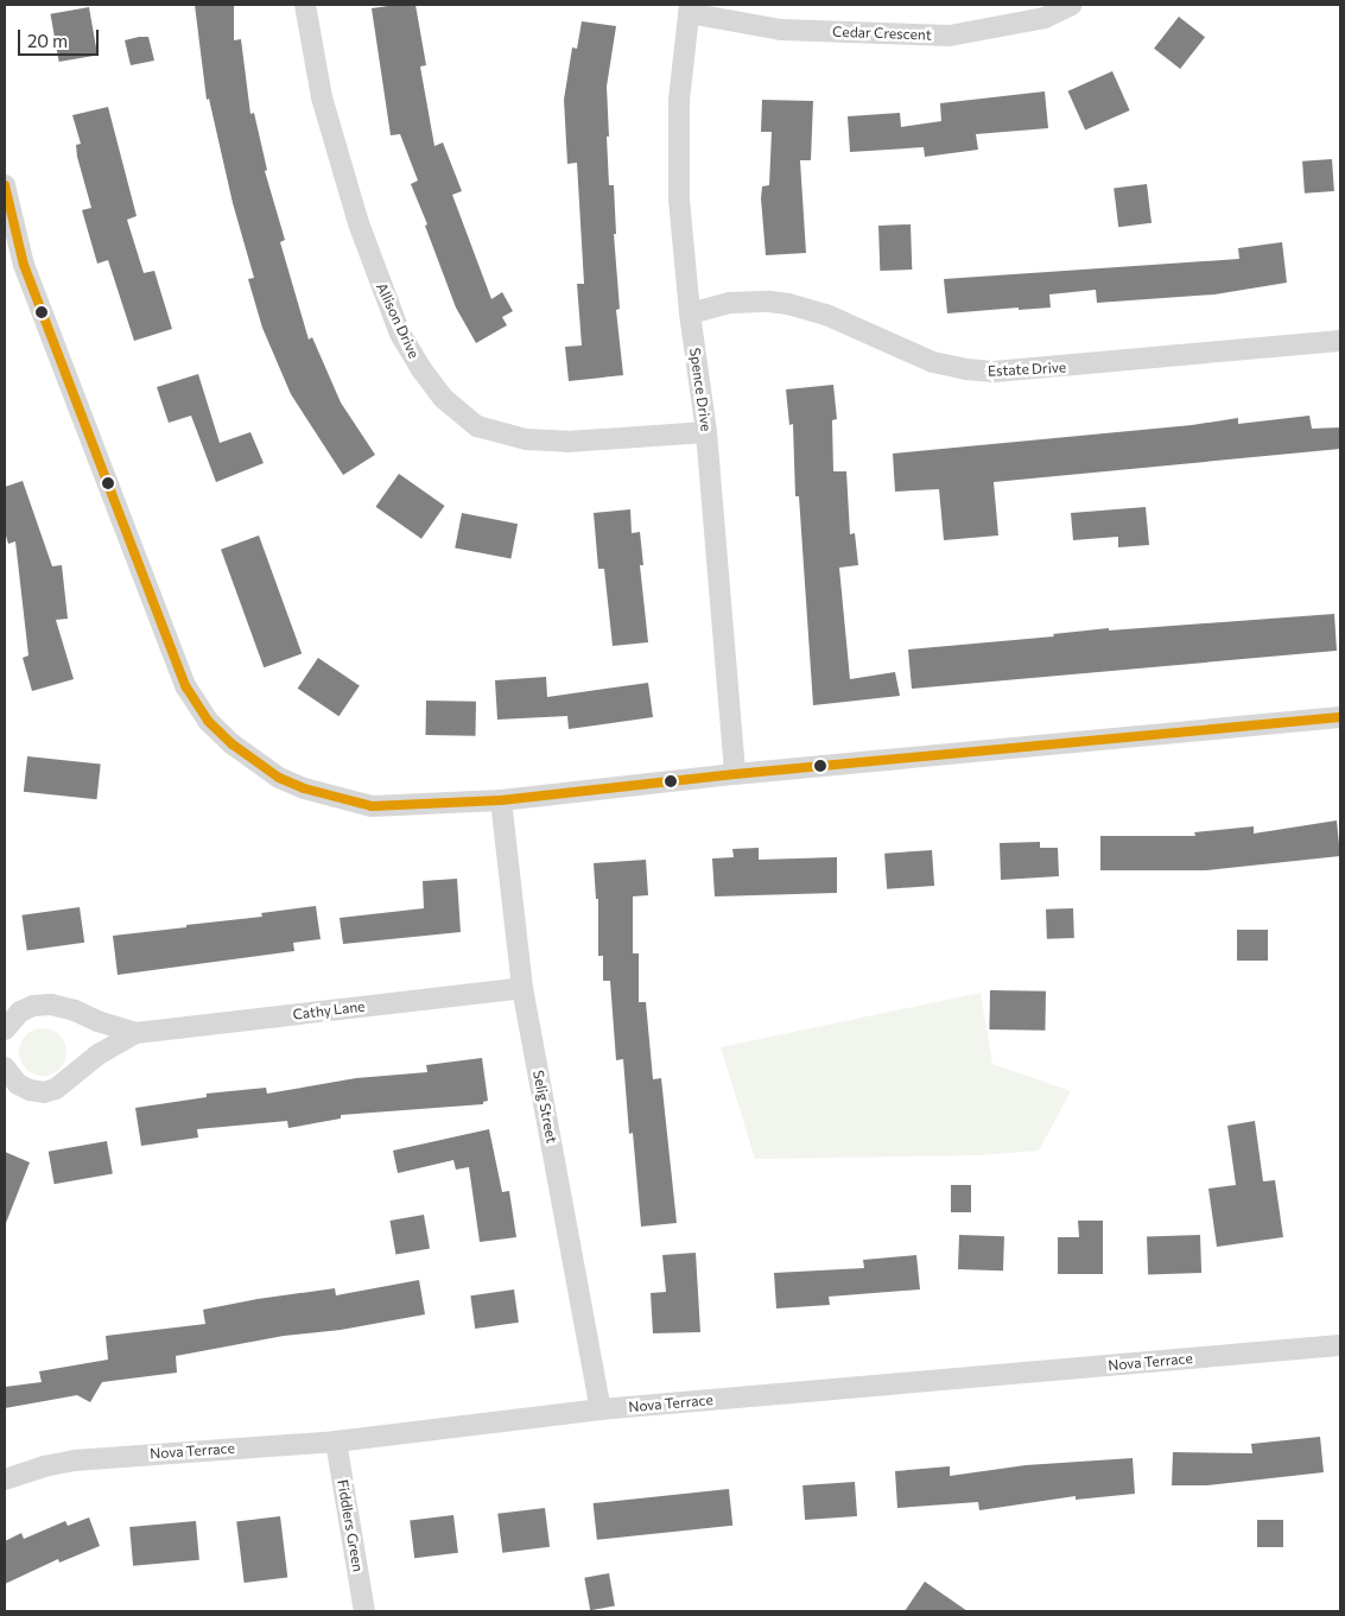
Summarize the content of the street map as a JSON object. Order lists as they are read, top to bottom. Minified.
{"streets":{"street":["Cedar Crescent","Allison Drive","Estate Drive","Spence Drive","Cathy Lane","Selig Street","Nova Terrace","Fiddlers Green"]},"crossings":[["Cedar Crescent","Spence Drive"],["Allison Drive","Spence Drive"],["Estate Drive","Spence Drive"],["Cathy Lane","Selig Street"],["Selig Street","Nova Terrace"],["Nova Terrace","Fiddlers Green"]],"scale_bar":"20 m"}
